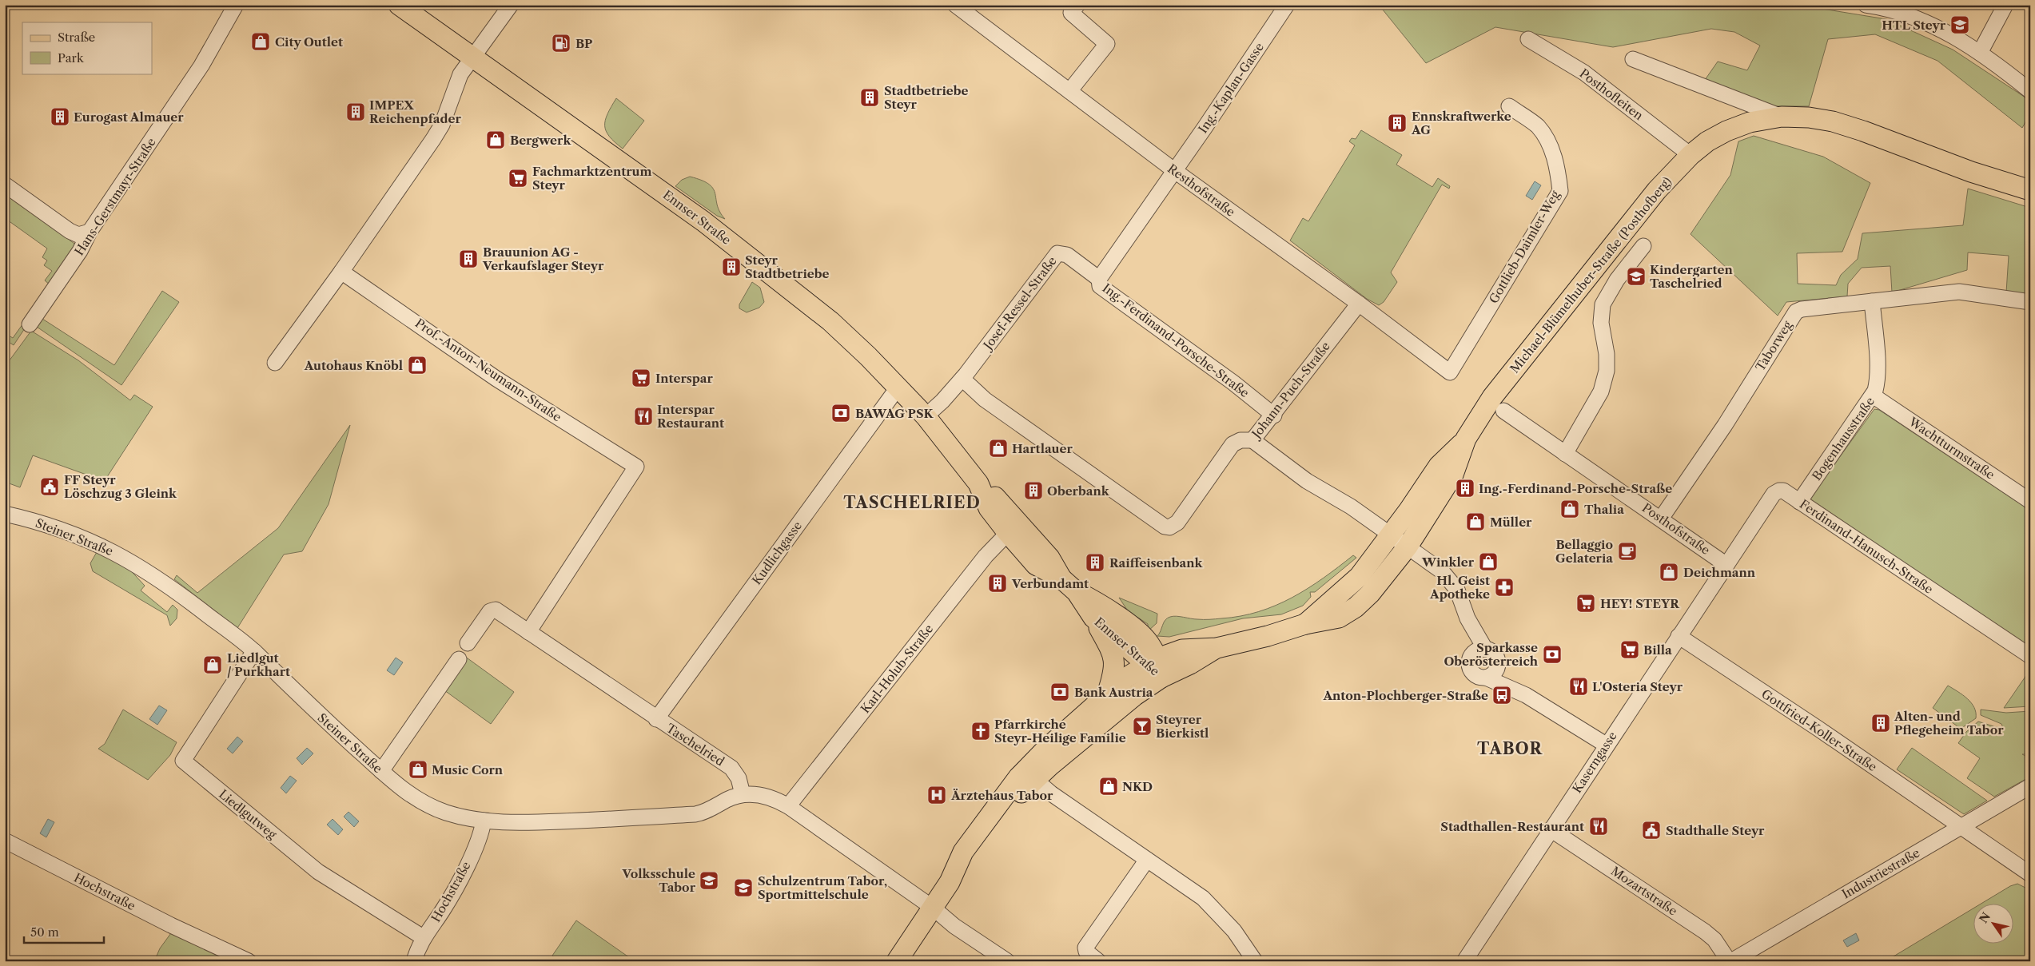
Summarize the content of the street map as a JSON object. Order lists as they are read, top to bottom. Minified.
{"streets":{"main road":["Ennser Straße","Michael-Blümelhuber-Straße (Posthofberg)"],"street":["Ing.-Kaplan-Gasse","Posthofleiten","Resthofstraße","Hans-Gerstmayr-Straße","Gottlieb-Daimler-Weg","Josef-Ressel-Straße","Ing.-Ferdinand-Porsche-Straße","Taborweg","Prof.-Anton-Neumann-Straße","Johann-Puch-Straße","Bogenhausstraße","Wachtturmstraße","Posthofstraße","Steiner Straße","Ferdinand-Hanusch-Straße","Kudlichgasse","Karl-Holub-Straße","Gottfried-Koller-Straße","Taschelried","Kaserngasse","Liedlgutweg","Industriestraße","Mozartstraße","Hochstraße"]},"crossings":[["Ing.-Kaplan-Gasse","Resthofstraße"],["Posthofleiten","Michael-Blümelhuber-Straße (Posthofberg)"],["Resthofstraße","Gottlieb-Daimler-Weg"],["Resthofstraße","Johann-Puch-Straße"],["Ennser Straße","Josef-Ressel-Straße"],["Ennser Straße","Kudlichgasse"],["Ennser Straße","Karl-Holub-Straße"],["Michael-Blümelhuber-Straße (Posthofberg)","Posthofstraße"],["Josef-Ressel-Straße","Ing.-Ferdinand-Porsche-Straße"],["Josef-Ressel-Straße","Johann-Puch-Straße"],["Ing.-Ferdinand-Porsche-Straße","Johann-Puch-Straße"],["Taborweg","Bogenhausstraße"],["Taborweg","Posthofstraße"],["Prof.-Anton-Neumann-Straße","Taschelried"],["Bogenhausstraße","Wachtturmstraße"],["Bogenhausstraße","Ferdinand-Hanusch-Straße"],["Posthofstraße","Ferdinand-Hanusch-Straße"],["Posthofstraße","Kaserngasse"],["Steiner Straße","Taschelried"],["Steiner Straße","Liedlgutweg"],["Steiner Straße","Hochstraße"],["Ferdinand-Hanusch-Straße","Kaserngasse"],["Kudlichgasse","Taschelried"],["Gottfried-Koller-Straße","Kaserngasse"],["Gottfried-Koller-Straße","Industriestraße"],["Kaserngasse","Mozartstraße"],["Liedlgutweg","Hochstraße"],["Industriestraße","Mozartstraße"]],"districts":["TASCHELRIED","TABOR"],"places":{"school or university":["HTL Steyr","Kindergarten Taschelried","Volksschule Tabor","Schulzentrum Tabor, Sportmittelschule"],"shop":["City Outlet","Bergwerk","Autohaus Knöbl","Hartlauer","Thalia","Müller","Winkler","Deichmann","Liedlgut / Purkhart","Music Corn","NKD"],"fuel station":["BP"],"building":["Stadtbetriebe Steyr","IMPEX Reichenpfader","Eurogast Almauer","Ennskraftwerke AG","Brauunion AG - Verkaufslager Steyr","Steyr Stadtbetriebe","Ing.-Ferdinand-Porsche-Straße","Oberbank","Raiffeisenbank","Verbundamt","Alten- und Pflegeheim Tabor"],"supermarket":["Fachmarktzentrum Steyr","Interspar","HEY! STEYR","Billa"],"bank":["BAWAG PSK","Sparkasse Oberösterreich","Bank Austria"],"restaurant":["Interspar Restaurant","L'Osteria Steyr","Stadthallen-Restaurant"],"public building":["FF Steyr Löschzug 3 Gleink","Stadthalle Steyr"],"cafe":["Bellaggio Gelateria"],"pharmacy":["Hl. Geist Apotheke"],"bus stop":["Anton-Plochberger-Straße"],"bar":["Steyrer Bierkistl"],"church":["Pfarrkirche Steyr-Heilige Familie"],"hospital":["Ärztehaus Tabor"]},"legend":["Straße","Park"],"scale_bar":"50 m","north":"top left"}
